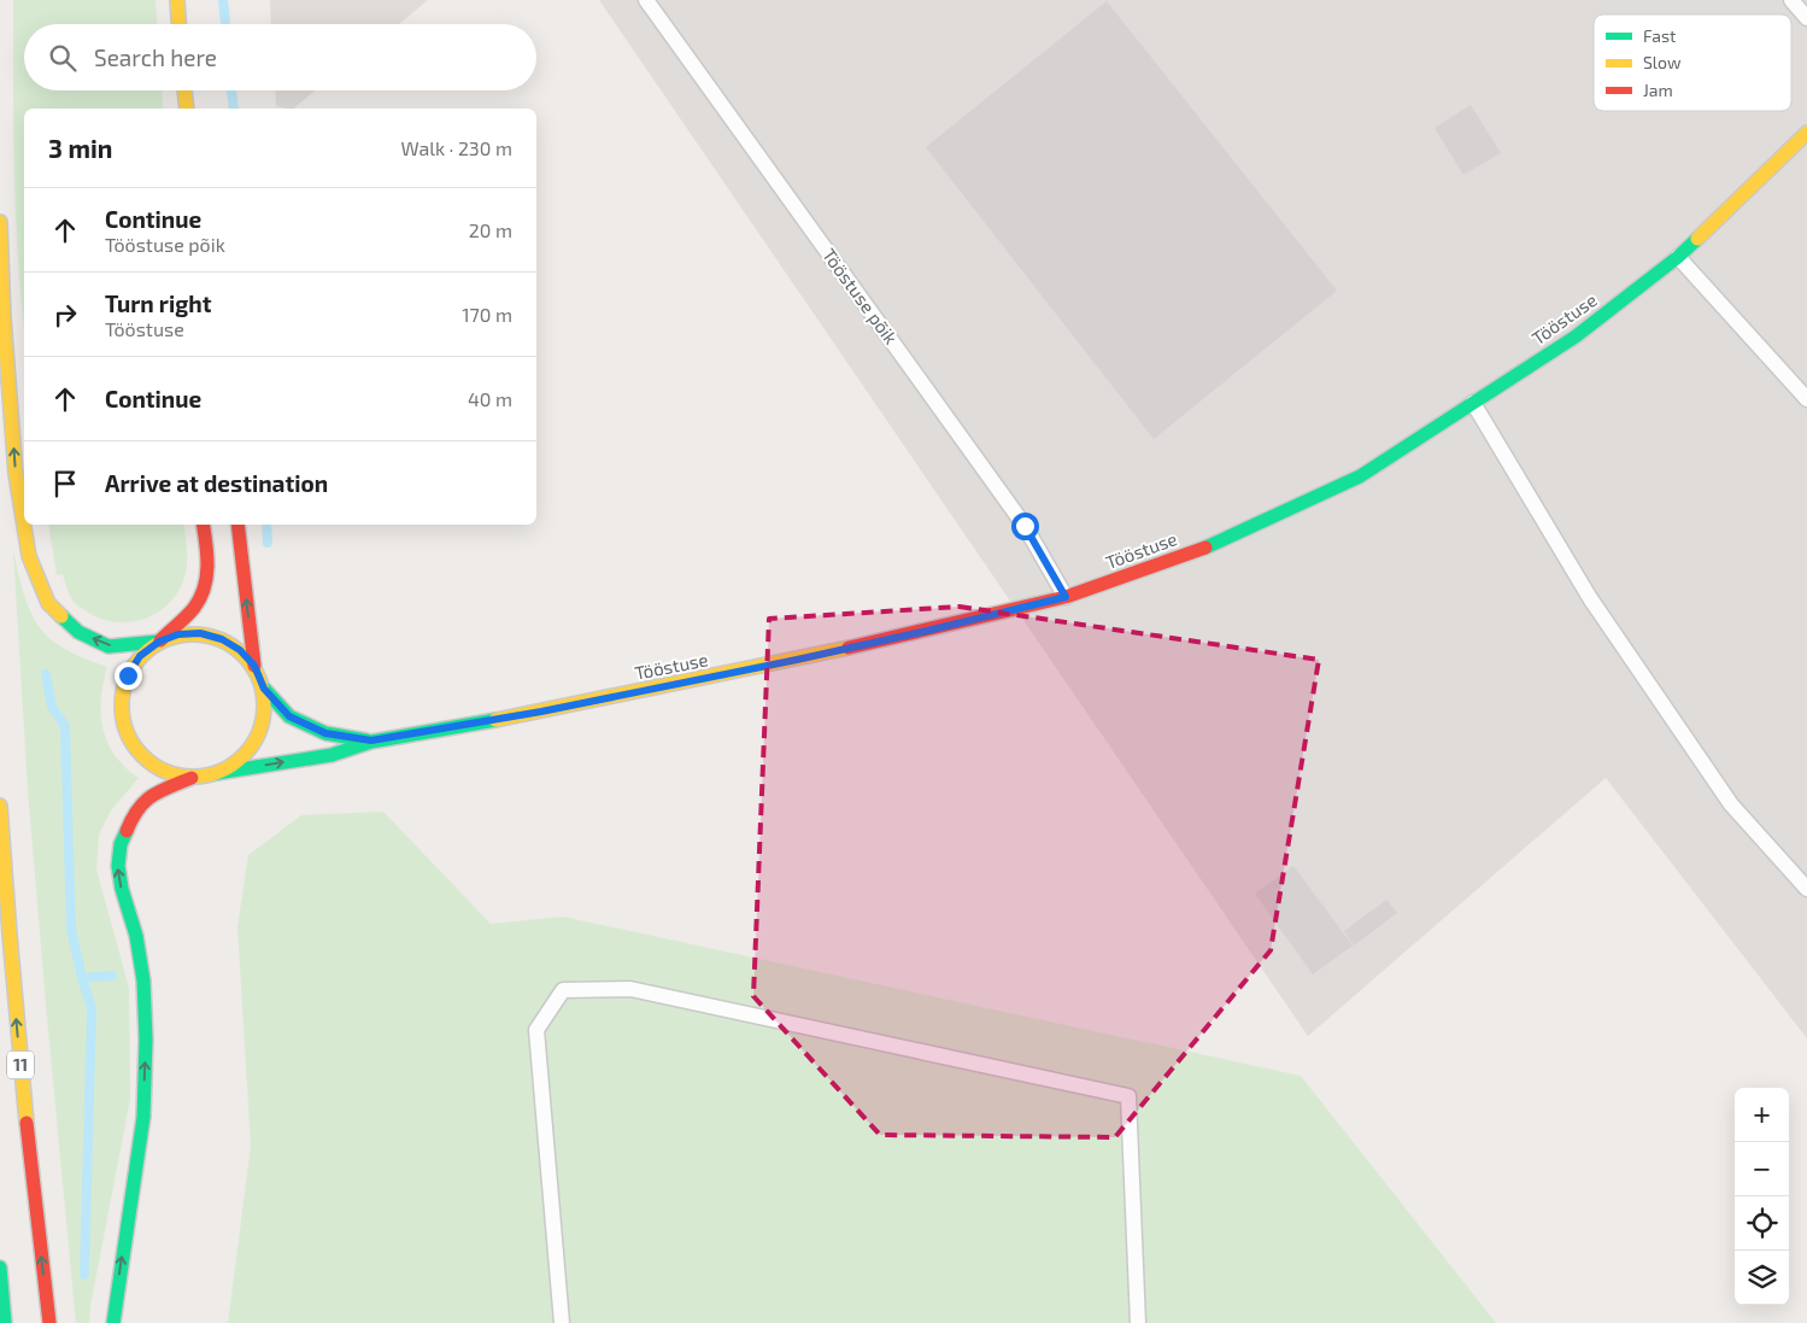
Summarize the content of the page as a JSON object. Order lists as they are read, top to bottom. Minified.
{"streets":{"main road":["Tööstuse","11"],"lane":["Tööstuse põik"]},"crossings":[["Tööstuse põik","Tööstuse"]],"legend":["Fast","Slow","Jam"],"page":{"search":"Search here","heading":["3 min","Walk · 230 m"],"list":[["Continue","Tööstuse põik","20 m"],["Turn right","Tööstuse","170 m"],["Continue","40 m"],"Arrive at destination"],"map_buttons":["+","−"]}}
